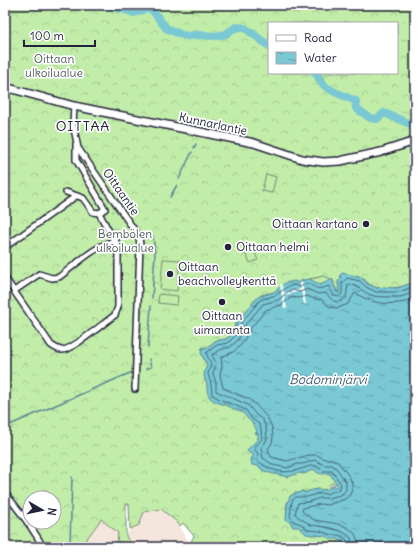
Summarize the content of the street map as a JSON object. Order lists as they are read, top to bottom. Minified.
{"streets":{"main road":["Kunnarlantie"],"street":["Oittaantie"]},"crossings":[["Kunnarlantie","Oittaantie"]],"districts":["OITTAA"],"water":["Bodominjärvi"],"parks":["Oittaan ulkoilualue","Bembölen ulkoilualue"],"places":["Oittaan kartano","Oittaan helmi","Oittaan beachvolleykenttä","Oittaan uimaranta"],"legend":["Road","Water"],"scale_bar":"100 m","north":"right"}
